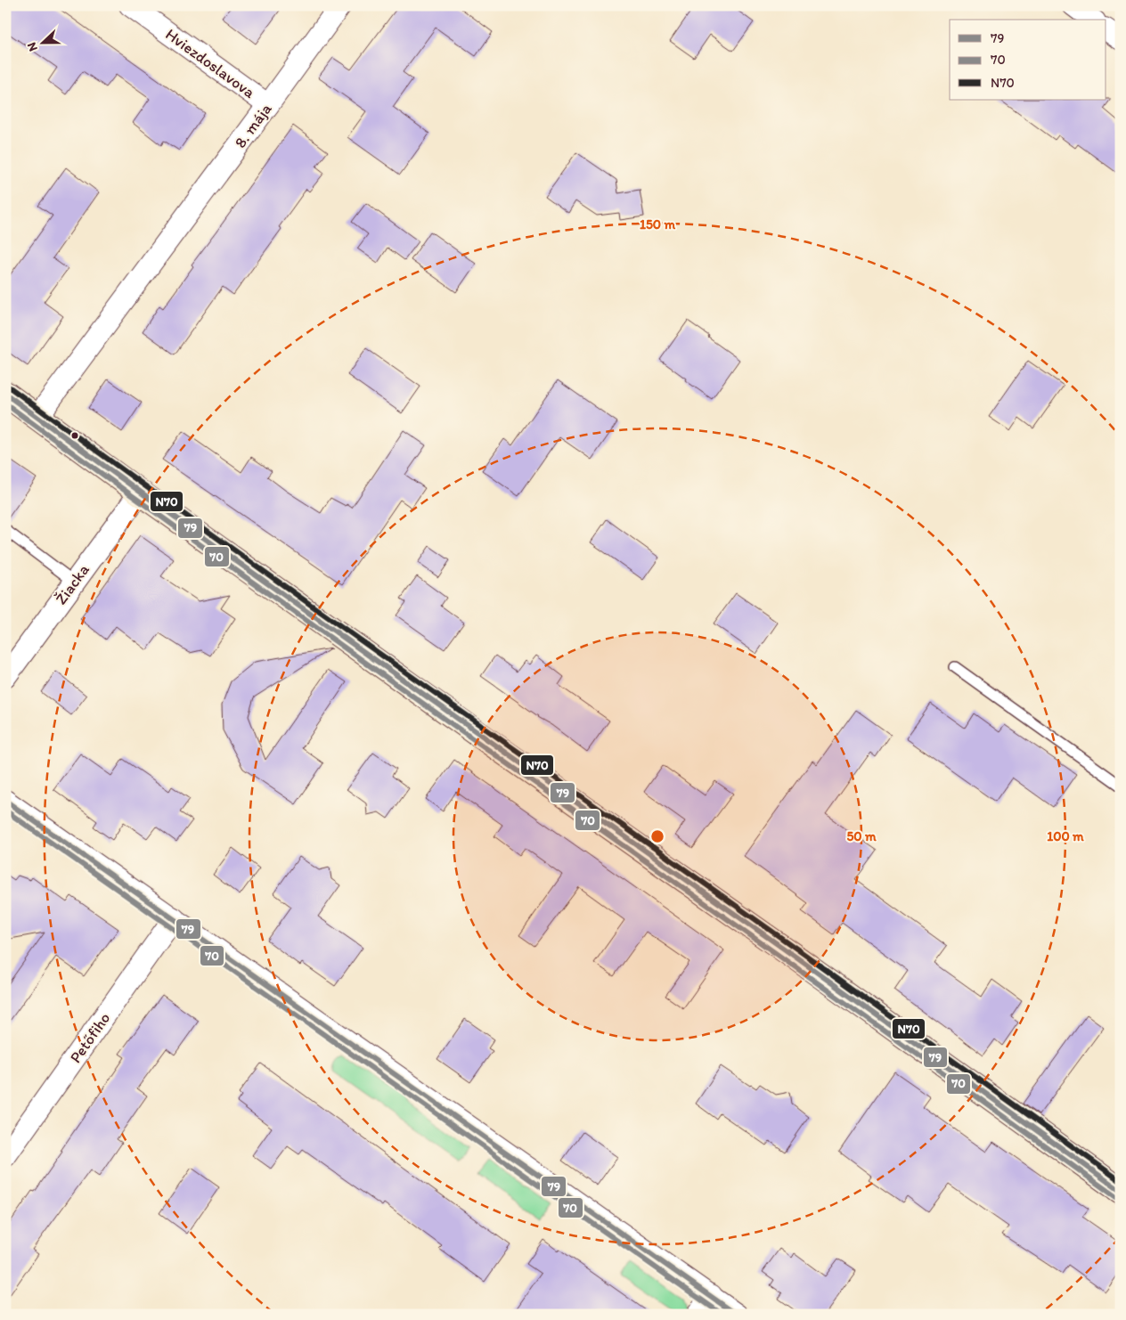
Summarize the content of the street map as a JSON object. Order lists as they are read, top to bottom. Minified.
{"streets":{"street":["Hviezdoslavova","8. mája","Žiacka","Petőfiho"]},"crossings":[["Hviezdoslavova","8. mája"]],"lines":["transit line N70","transit line 79","transit line 70"],"legend":["79","70","N70"],"north":"left","rings":["150 m","50 m","100 m"]}
